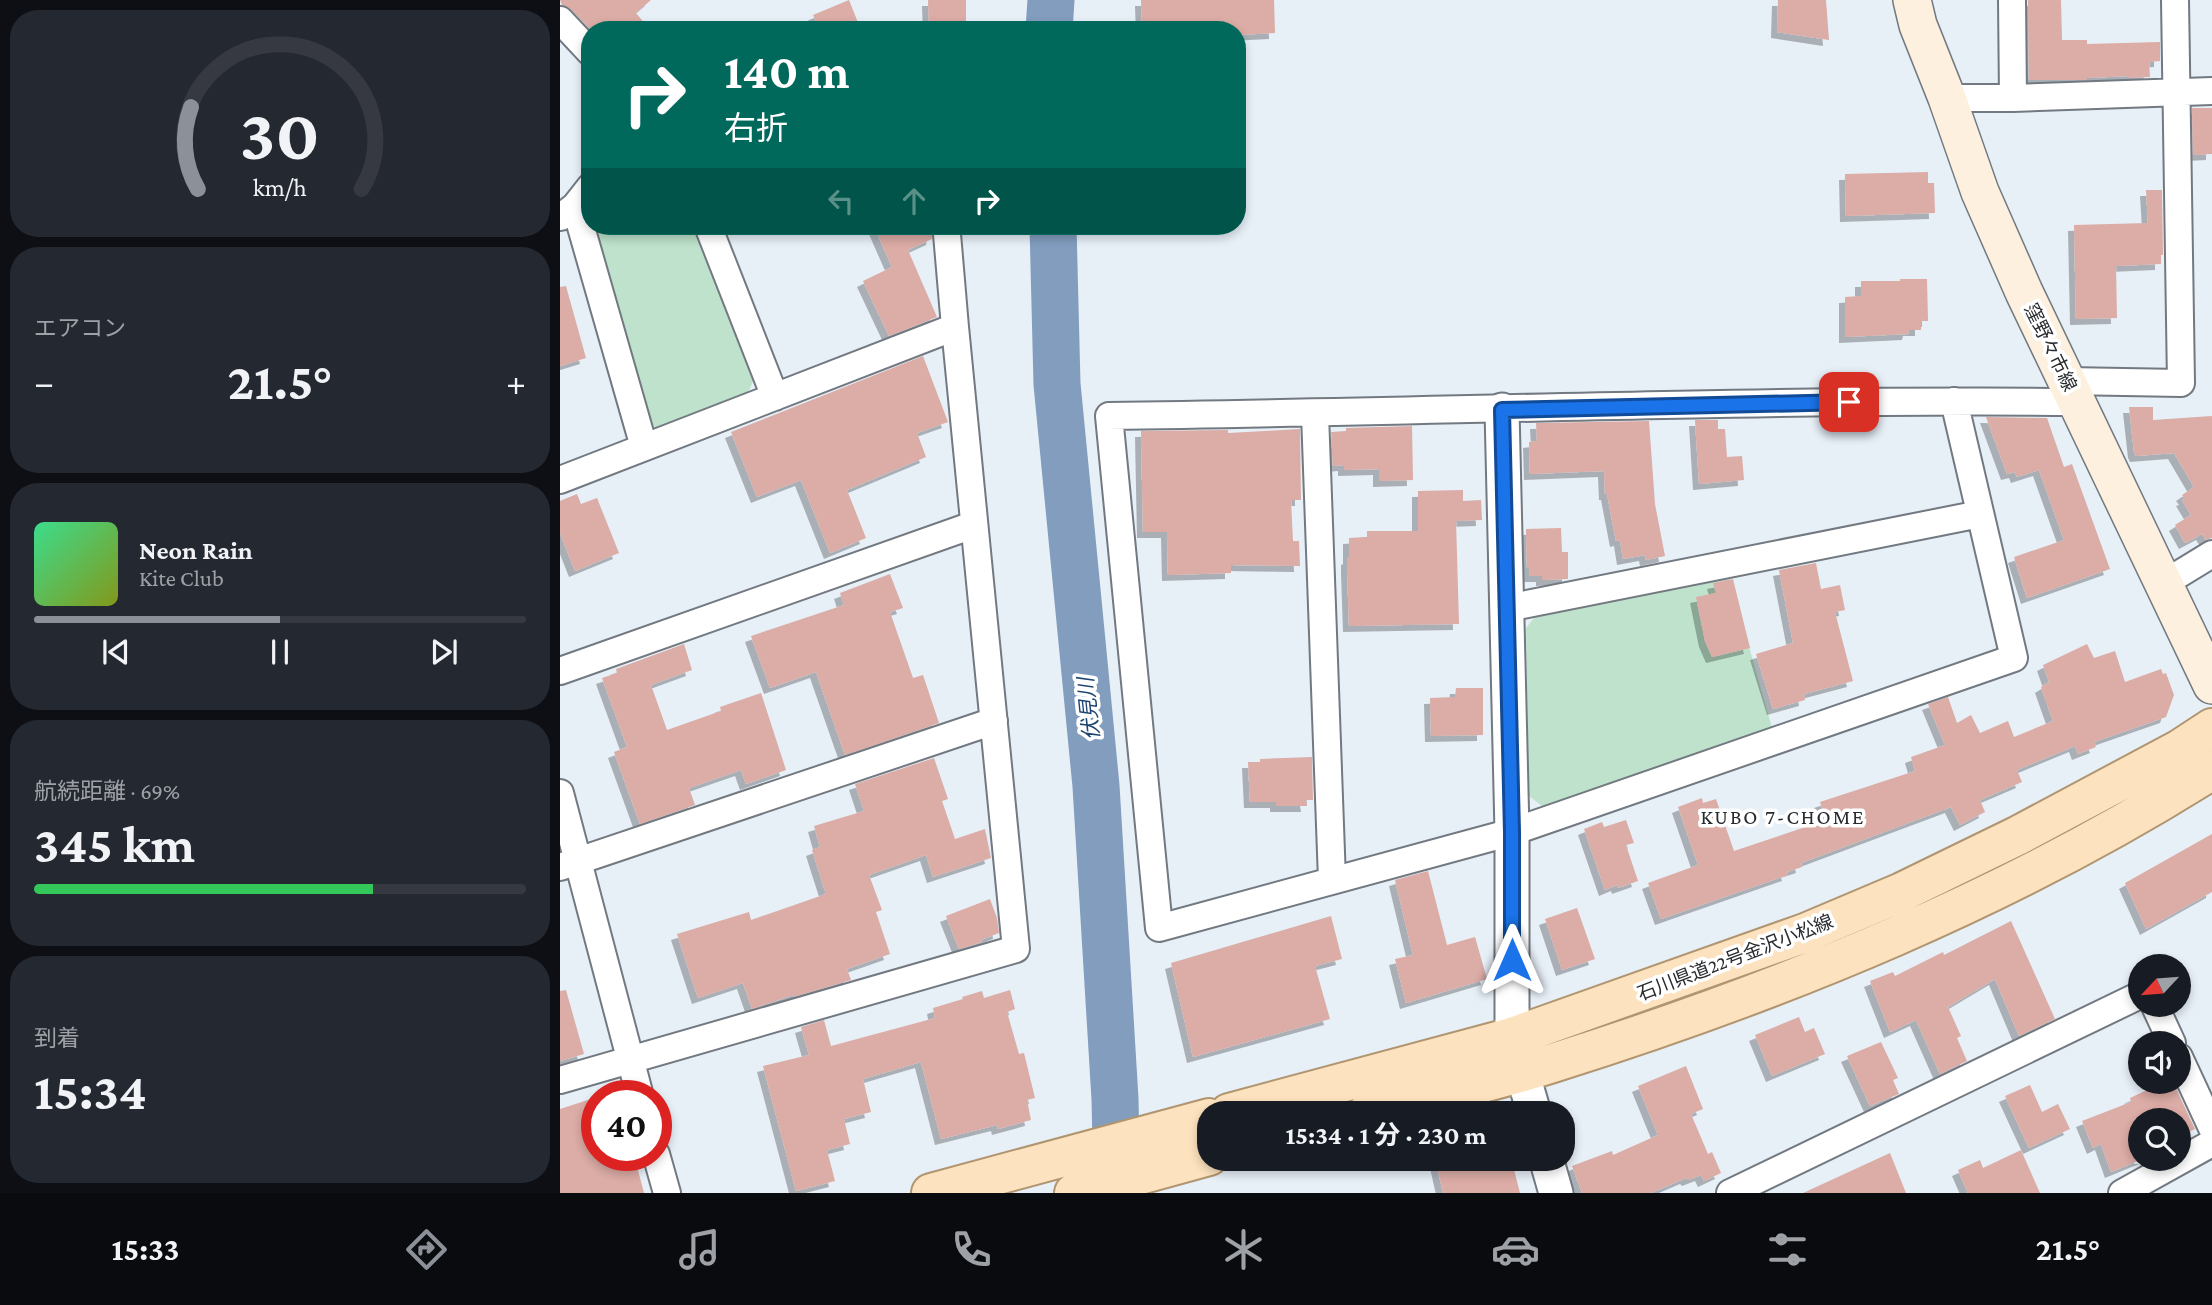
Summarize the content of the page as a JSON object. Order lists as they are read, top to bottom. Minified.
{"streets":{"main road":["窪野々市線","石川県道22号金沢小松線"]},"districts":["KUBO 7-CHOME"],"water":["伏見川"],"north":"bottom left","page":{"turn":["140 m","右折"],"tile":["エアコン",["航続距離 · 69%","345 km"],["到着","15:34"]],"heat":["−","21.5°","+"],"song":["Neon Rain","Kite Club"],"limit":"40","trip":"15:34 · 1 分 · 230 m","tabs":["15:33","21.5°"],"gauge":["30","km/h"]}}
